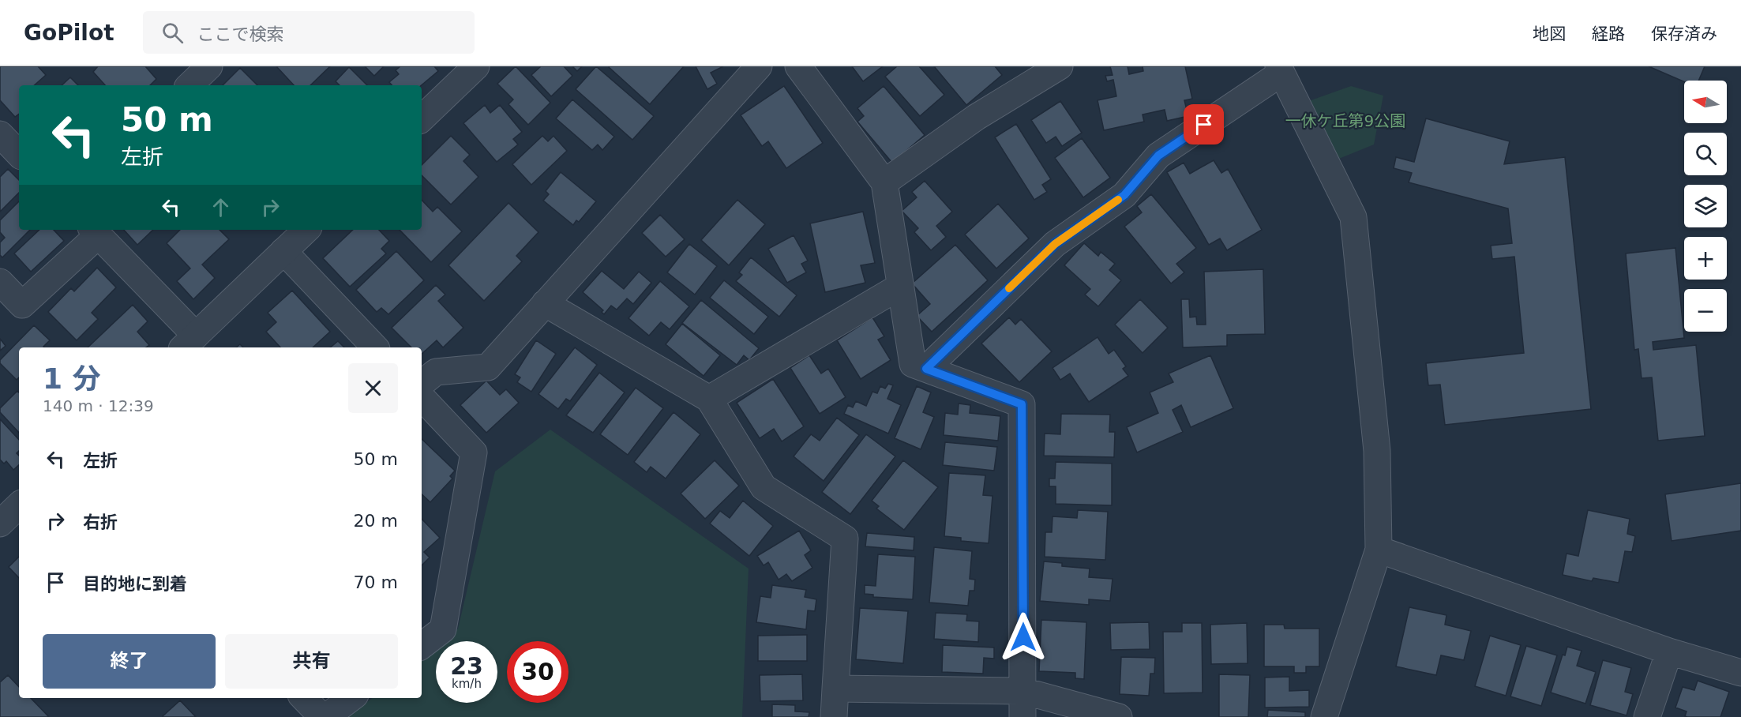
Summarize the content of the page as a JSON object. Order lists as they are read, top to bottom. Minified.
{"parks":["一休ケ丘第9公園"],"north":"left","page":{"header":"GoPilot","search":"ここで検索","nav":["地図","経路","保存済み"],"map_buttons":["+","−"],"turn":["50 m","左折"],"heading":["1 分","140 m · 12:39"],"list":[{"name":"左折","value":"50 m"},{"name":"右折","value":"20 m"},{"name":"目的地に到着","value":"70 m"}],"buttons":["終了","共有"],"speed":"23 km/h","limit":"30"}}
